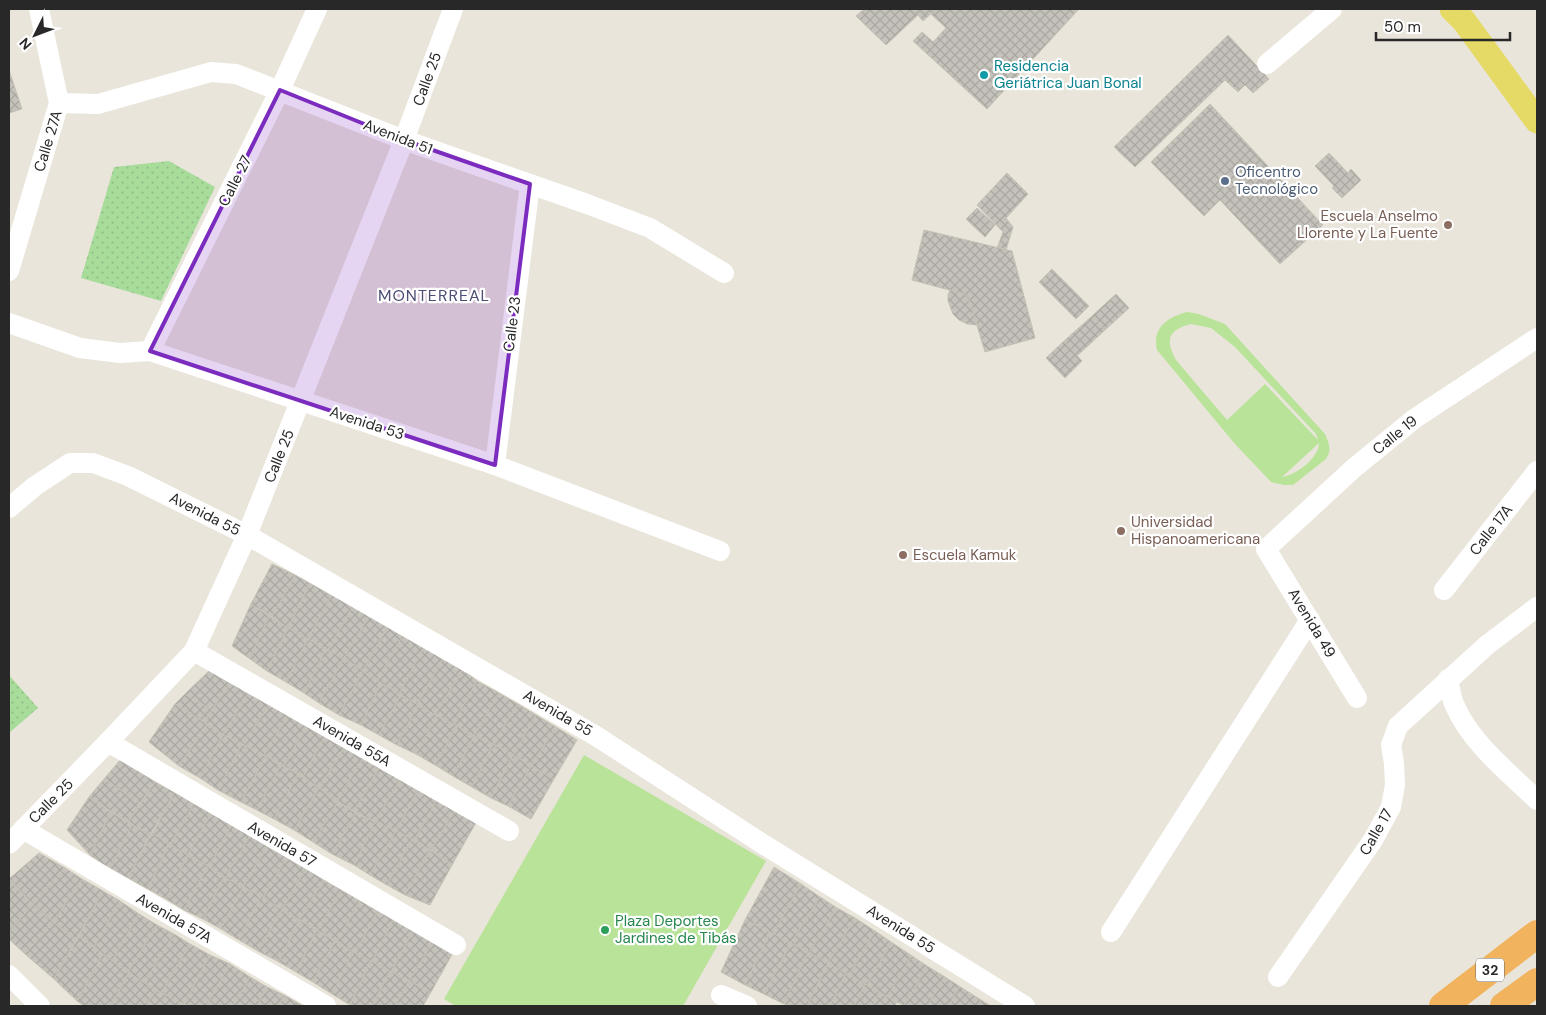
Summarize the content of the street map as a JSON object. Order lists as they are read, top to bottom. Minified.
{"streets":{"highway":["32"],"street":["Calle 25","Avenida 51","Calle 27A","Calle 27","Calle 23","Avenida 53","Calle 19","Avenida 55","Calle 17A","Avenida 49","Avenida 55A","Calle 17","Avenida 57","Avenida 57A"]},"crossings":[["Calle 25","Avenida 51"],["Calle 25","Avenida 53"],["Calle 25","Avenida 55"],["Calle 25","Avenida 55A"],["Calle 25","Avenida 57"],["Calle 25","Avenida 57A"],["Avenida 51","Calle 27A"],["Avenida 51","Calle 27"],["Avenida 51","Calle 23"],["Calle 27","Avenida 53"],["Calle 23","Avenida 53"],["Calle 19","Avenida 49"]],"districts":["MONTERREAL"],"places":["Residencia Geriátrica Juan Bonal","Oficentro Tecnológico","Escuela Anselmo Llorente y La Fuente","Universidad Hispanoamericana","Escuela Kamuk","Plaza Deportes Jardines de Tibás"],"scale_bar":"50 m","north":"bottom left"}
